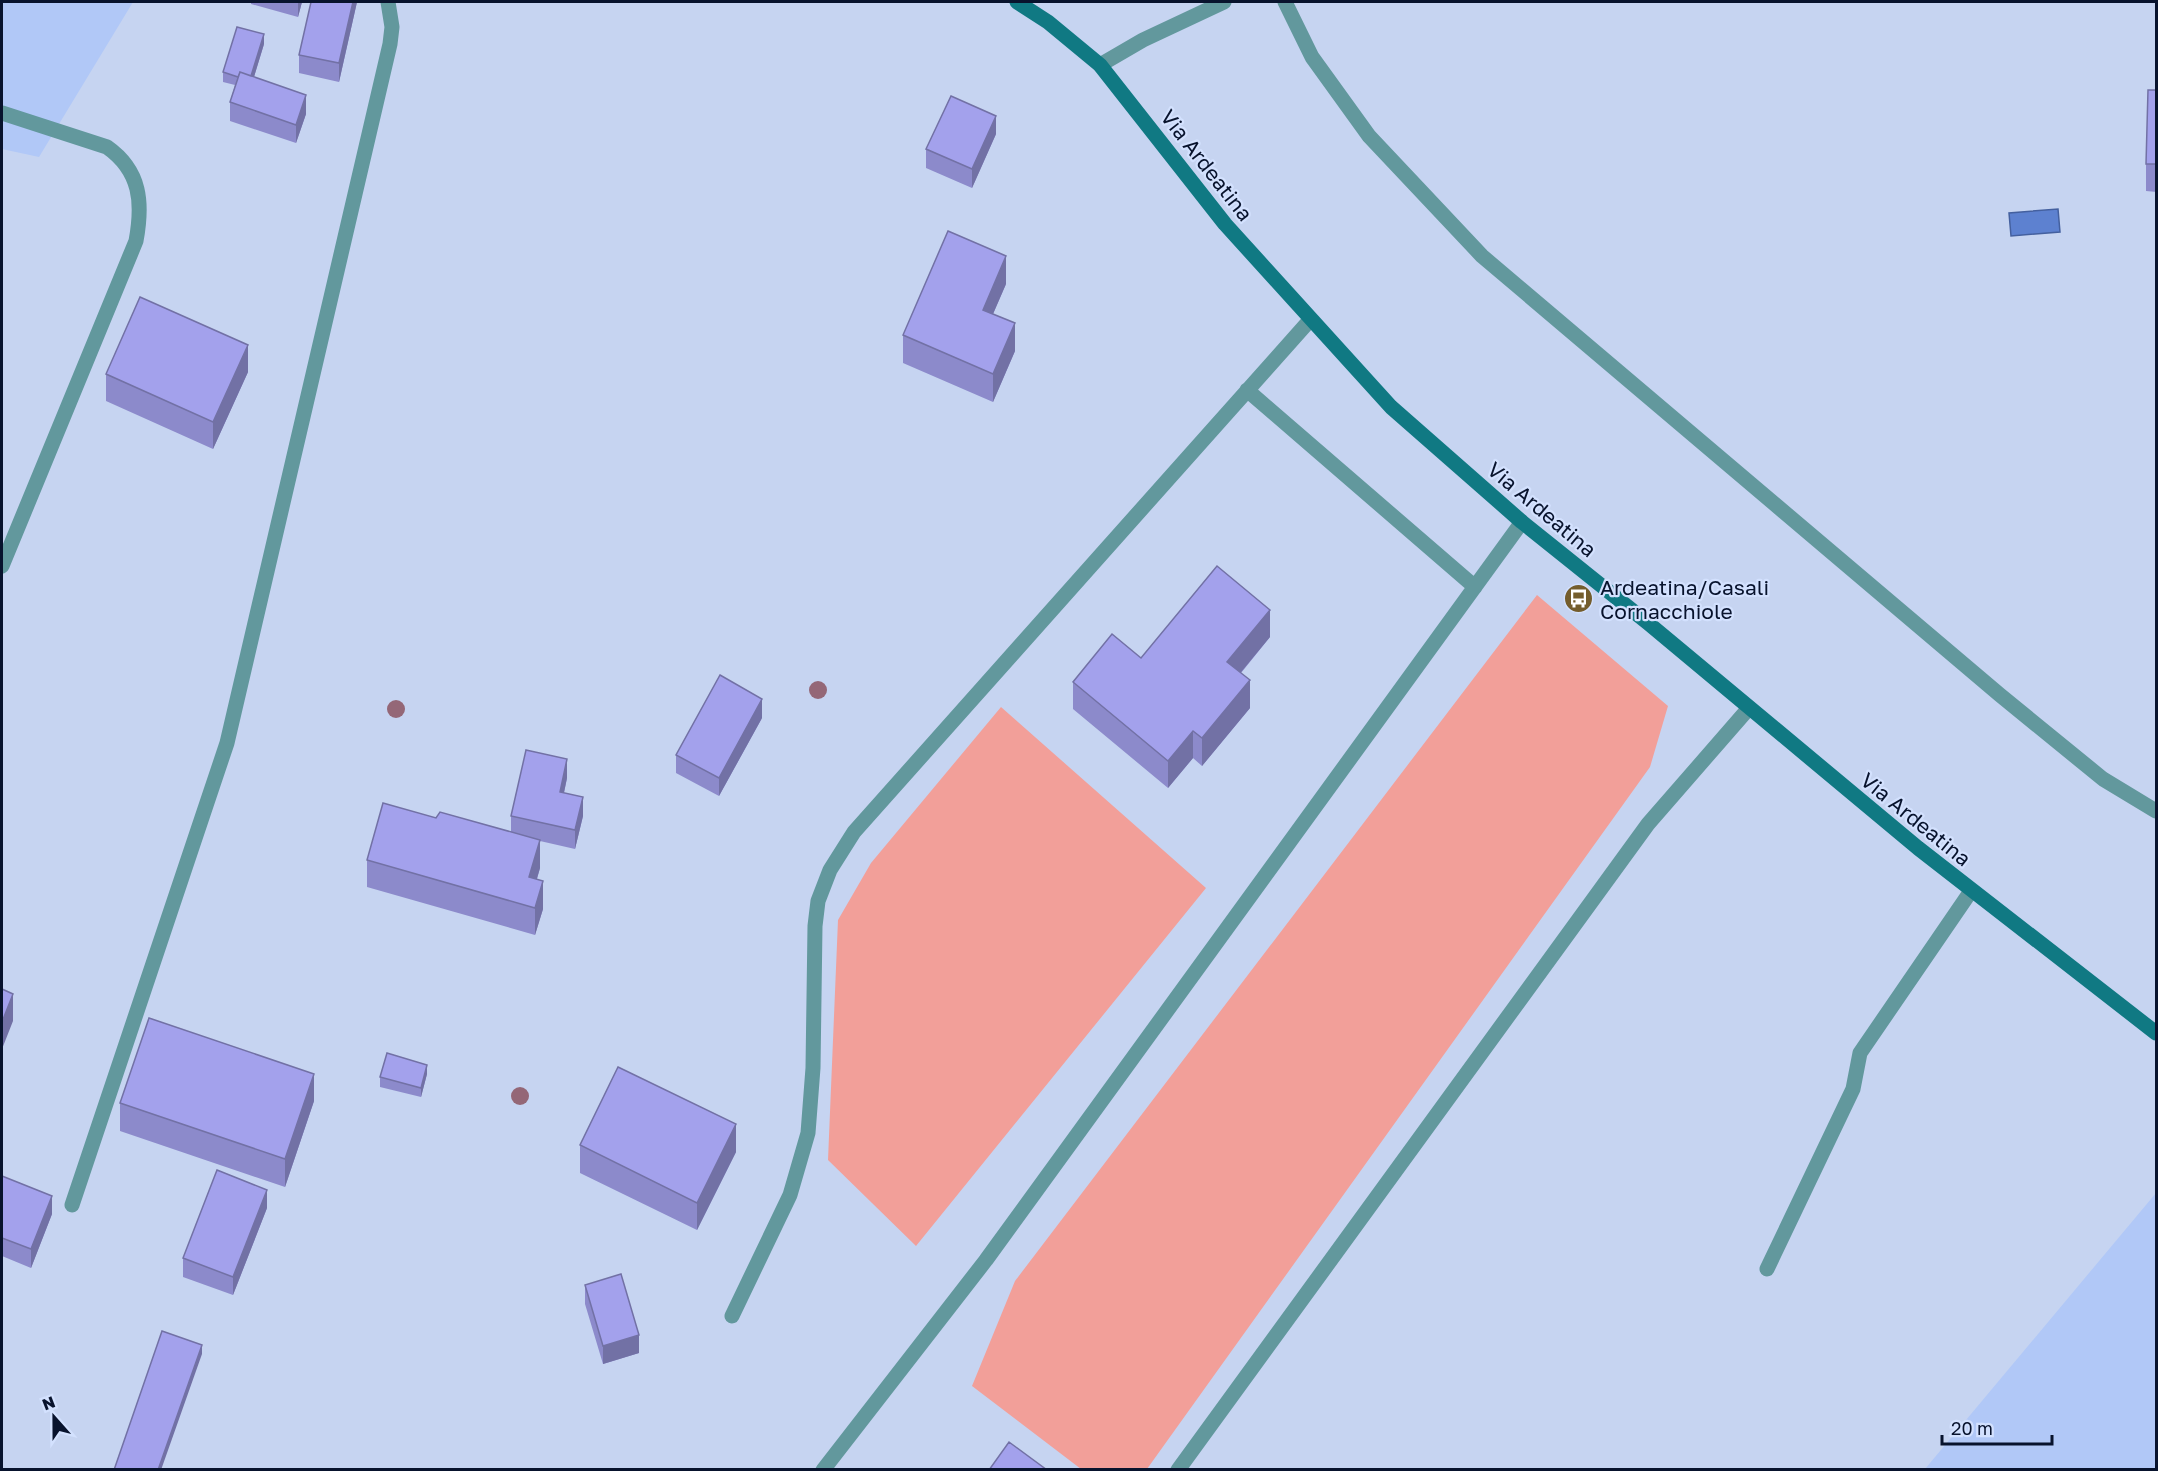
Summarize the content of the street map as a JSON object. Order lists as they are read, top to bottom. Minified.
{"streets":{"main road":["Via Ardeatina"]},"places":{"bus stop":["Ardeatina/Casali Cornacchiole"]},"scale_bar":"20 m","north":"top"}
